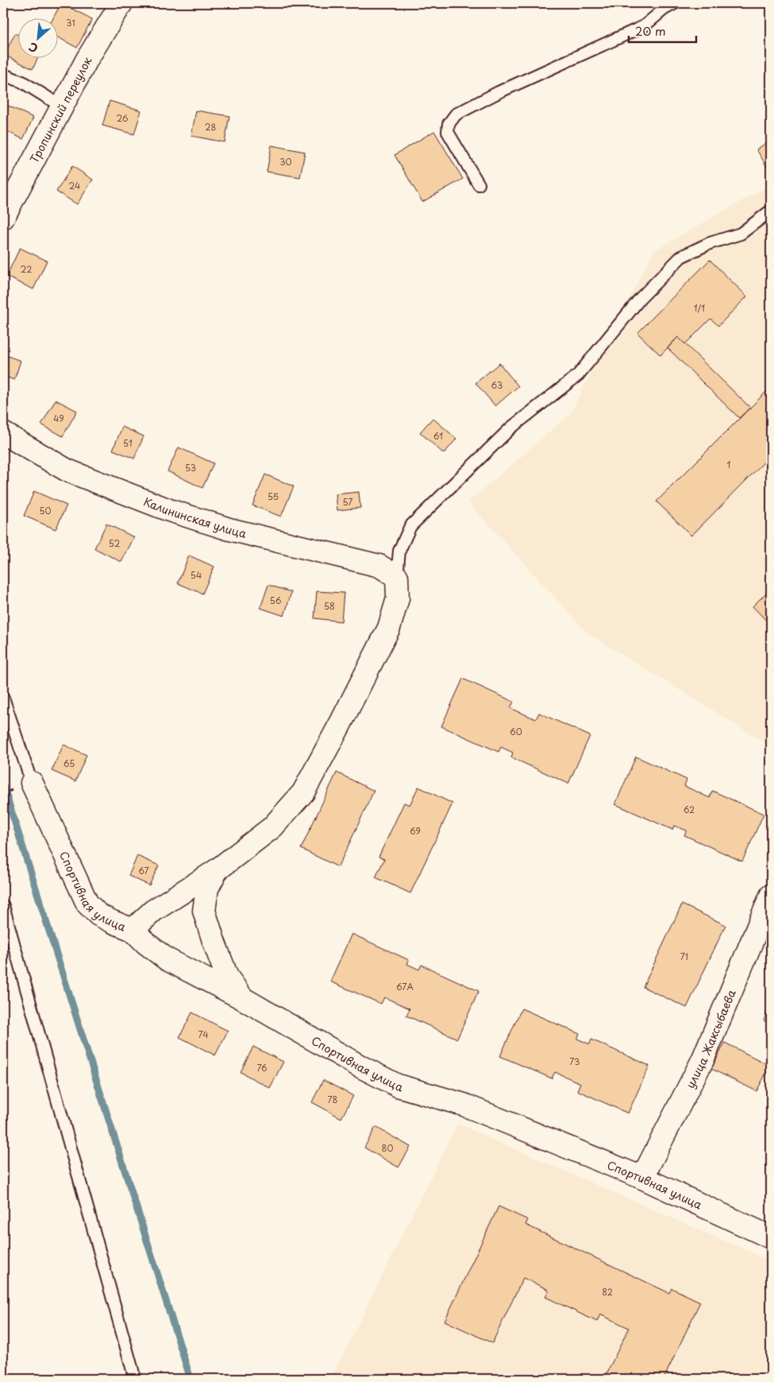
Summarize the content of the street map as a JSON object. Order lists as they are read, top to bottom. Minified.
{"streets":{"street":["Тропинский переулок","Калининская улица","Спортивная улица","улица Жаксыбаева"]},"crossings":[["Спортивная улица","улица Жаксыбаева"]],"house_numbers":["31","26","28","30","24","22","1/1","63","49","61","51","1","53","55","57","50","52","54","56","58","60","65","62","69","67","71","67А","74","73","76","78","80","82"],"scale_bar":"20 m","north":"bottom left"}
